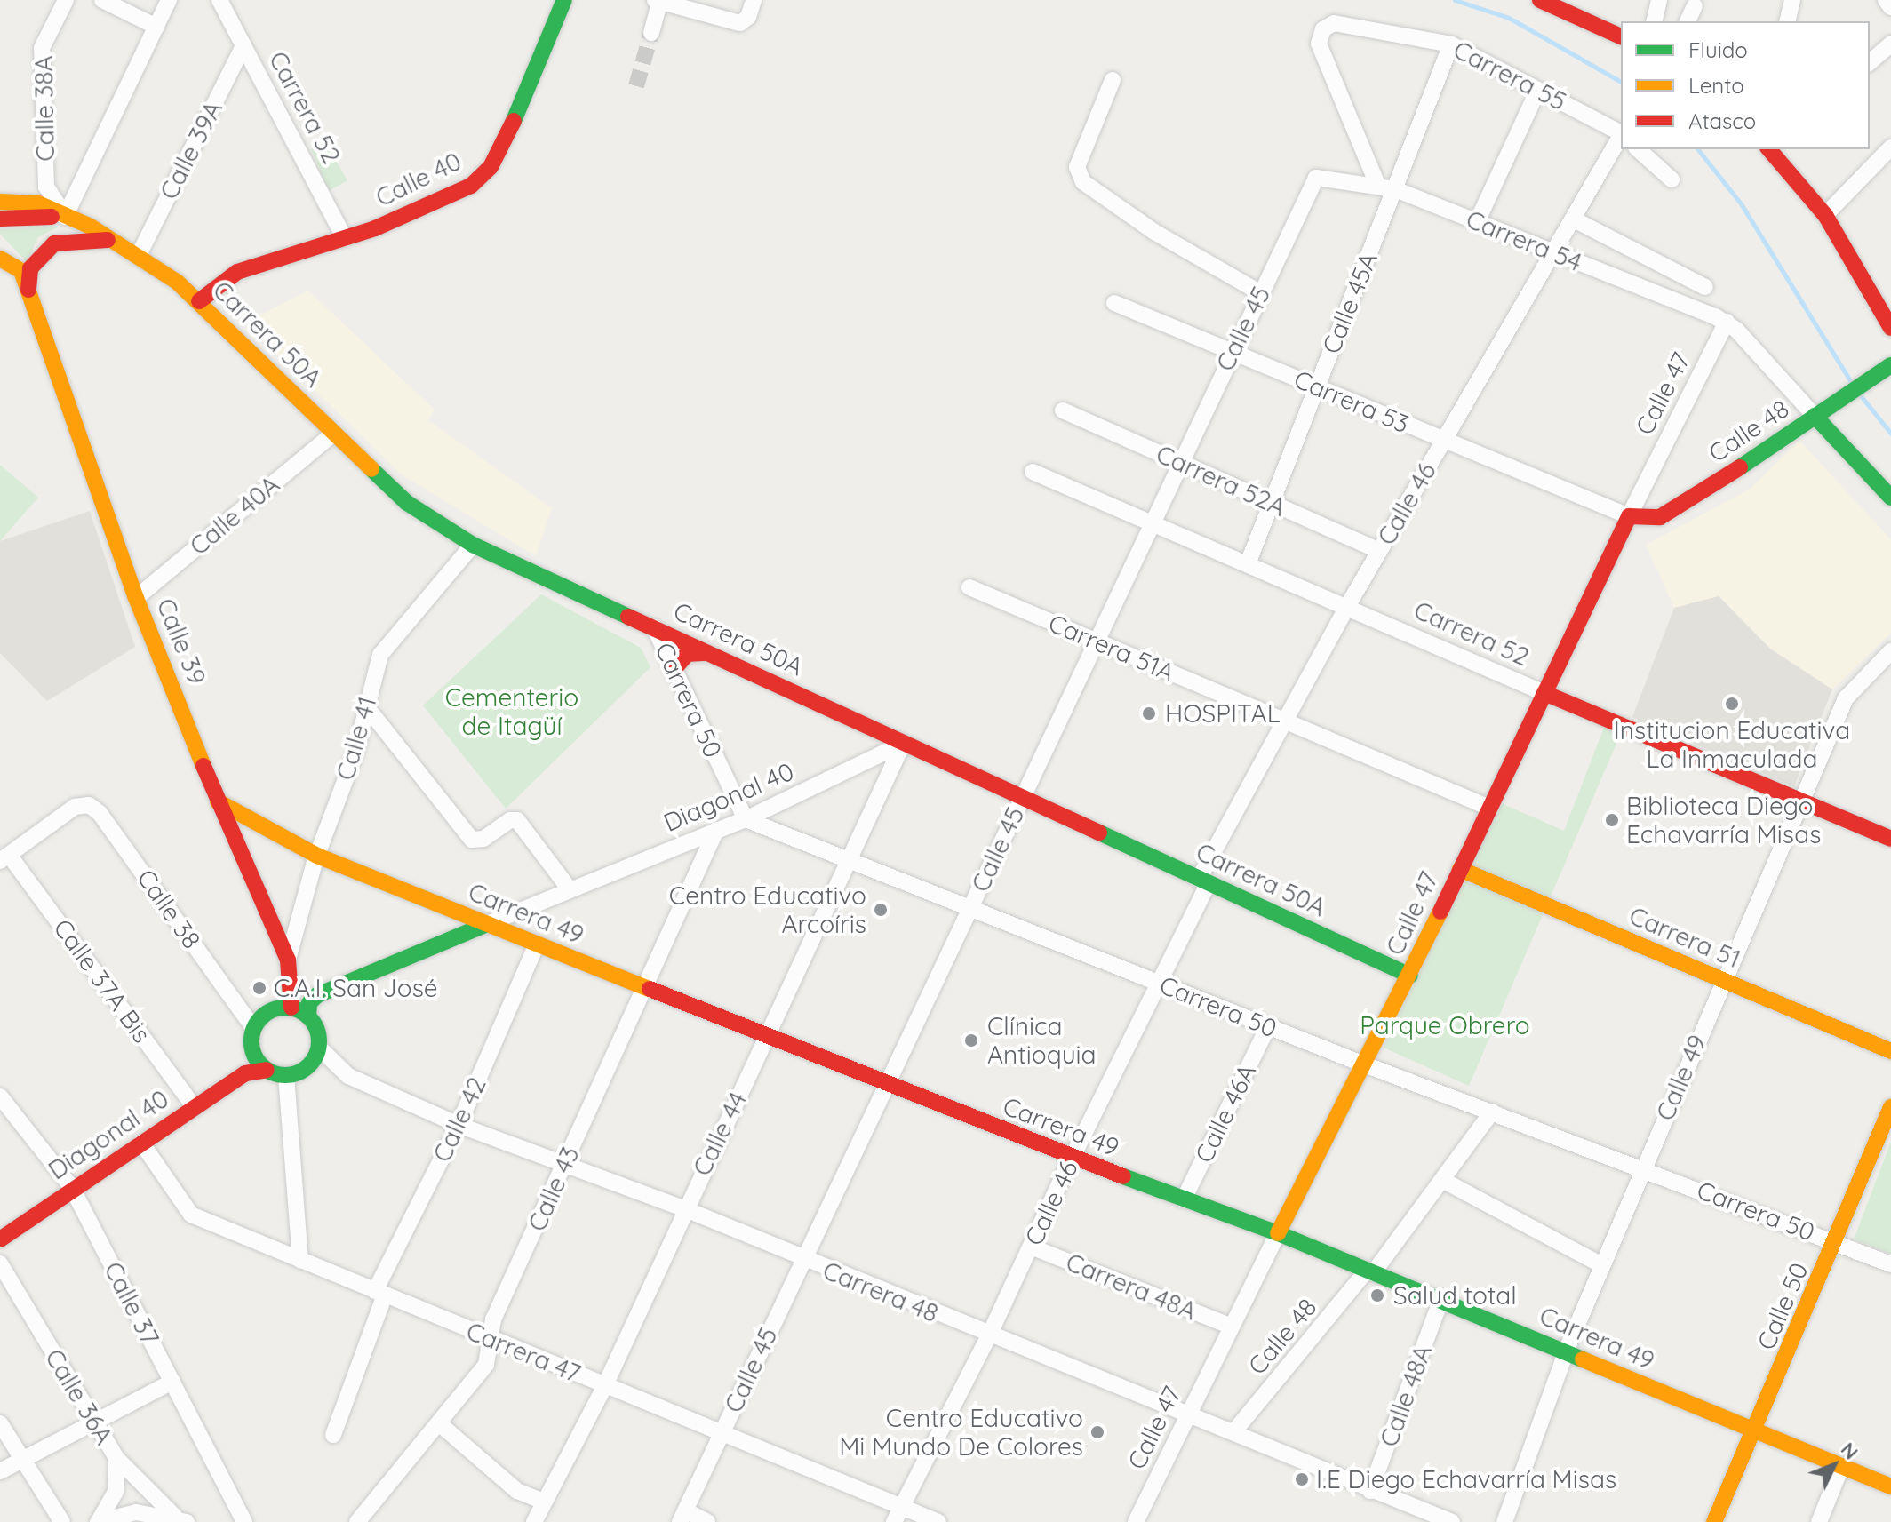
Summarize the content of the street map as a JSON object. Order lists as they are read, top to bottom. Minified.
{"streets":{"main road":["Carrera 52","Calle 40","Carrera 50A","Calle 47","Calle 48","Calle 39","Diagonal 40","Carrera 49","Carrera 51","Calle 50"],"street":["Carrera 55","Calle 38A","Calle 39A","Carrera 54","Calle 45A","Calle 45","Carrera 53","Carrera 52A","Calle 46","Calle 40A","Carrera 51A","Carrera 50","Calle 41","Calle 38","Calle 37A Bis","Calle 49","Calle 46A","Calle 42","Calle 44","Calle 43","Carrera 48A","Carrera 48","Calle 37","Carrera 47","Calle 48A","Calle 36A"]},"crossings":[["Carrera 55","Carrera 54"],["Carrera 55","Calle 45A"],["Carrera 52","Calle 39A"],["Carrera 52","Calle 40"],["Carrera 52","Calle 45A"],["Carrera 52","Calle 45"],["Carrera 52","Calle 47"],["Carrera 52","Calle 46"],["Carrera 52","Calle 49"],["Calle 38A","Carrera 50A"],["Calle 39A","Carrera 50A"],["Calle 40","Carrera 50A"],["Carrera 54","Calle 45A"],["Carrera 54","Calle 45"],["Carrera 54","Calle 47"],["Carrera 54","Calle 46"],["Calle 45A","Carrera 53"],["Calle 45A","Carrera 52A"],["Calle 45","Carrera 50A"],["Calle 45","Carrera 53"],["Calle 45","Carrera 52A"],["Calle 45","Carrera 51A"],["Calle 45","Carrera 50"],["Calle 45","Carrera 49"],["Calle 45","Carrera 48"],["Calle 45","Carrera 47"],["Carrera 50A","Calle 47"],["Carrera 50A","Calle 46"],["Carrera 50A","Calle 40A"],["Carrera 50A","Calle 39"],["Carrera 50A","Carrera 50"],["Carrera 50A","Calle 41"],["Carrera 50A","Diagonal 40"],["Carrera 50A","Calle 44"],["Calle 47","Carrera 53"],["Calle 47","Calle 48"],["Calle 47","Carrera 51A"],["Calle 47","Carrera 50"],["Calle 47","Carrera 49"],["Calle 47","Carrera 51"],["Calle 47","Carrera 48A"],["Calle 47","Carrera 48"],["Carrera 53","Calle 48"],["Carrera 53","Calle 46"],["Calle 48","Carrera 50"],["Calle 48","Carrera 49"],["Calle 48","Carrera 48"],["Carrera 52A","Calle 46"],["Calle 46","Carrera 51A"],["Calle 46","Carrera 50"],["Calle 46","Carrera 49"],["Calle 46","Carrera 48A"],["Calle 46","Carrera 48"],["Calle 46","Carrera 47"],["Calle 40A","Calle 39"],["Calle 39","Calle 41"],["Calle 39","Diagonal 40"],["Calle 39","Calle 38"],["Calle 39","Carrera 49"],["Calle 39","Carrera 48"],["Carrera 50","Diagonal 40"],["Carrera 50","Calle 49"],["Carrera 50","Calle 46A"],["Carrera 50","Calle 44"],["Carrera 50","Calle 50"],["Calle 41","Carrera 49"],["Diagonal 40","Calle 38"],["Diagonal 40","Carrera 49"],["Diagonal 40","Calle 37A Bis"],["Diagonal 40","Calle 44"],["Diagonal 40","Calle 43"],["Diagonal 40","Carrera 48"],["Diagonal 40","Calle 37"],["Diagonal 40","Carrera 47"],["Calle 38","Calle 37A Bis"],["Calle 38","Carrera 48"],["Carrera 49","Calle 49"],["Carrera 49","Calle 46A"],["Carrera 49","Calle 42"],["Carrera 49","Calle 44"],["Carrera 49","Calle 43"],["Carrera 49","Calle 50"],["Carrera 49","Calle 48A"],["Carrera 51","Calle 49"],["Calle 42","Carrera 48"],["Calle 42","Carrera 47"],["Calle 44","Carrera 48"],["Calle 44","Carrera 47"],["Calle 43","Carrera 48"],["Calle 43","Carrera 47"],["Carrera 48","Calle 48A"]],"parks":["Cementerio de Itagüí","Parque Obrero"],"places":["Institucion Educativa La Inmaculada","HOSPITAL","Biblioteca Diego Echavarría Misas","Centro Educativo Arcoíris","C.A.I. San José","Clínica Antioquia","Salud total","Centro Educativo Mi Mundo De Colores","I.E Diego Echavarría Misas"],"legend":["Fluido","Lento","Atasco"],"north":"top right"}
